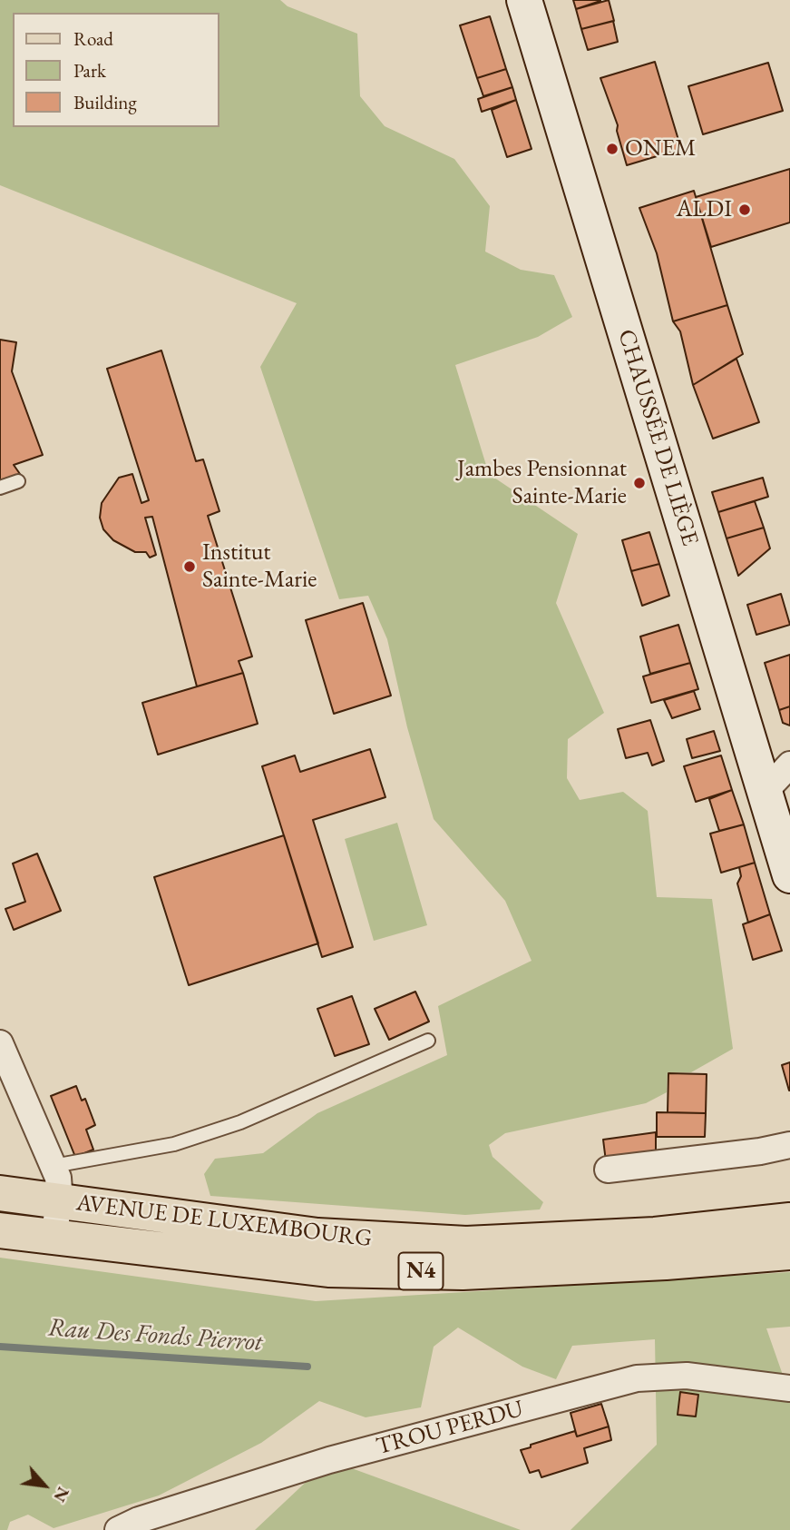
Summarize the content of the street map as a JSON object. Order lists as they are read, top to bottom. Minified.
{"streets":{"main road":["AVENUE DE LUXEMBOURG","N4"],"street":["CHAUSSÉE DE LIÈGE","TROU PERDU"]},"water":["Rau Des Fonds Pierrot"],"places":["ONEM","ALDI","Jambes Pensionnat Sainte-Marie","Institut Sainte-Marie"],"legend":["Road","Park","Building"],"north":"bottom right"}
